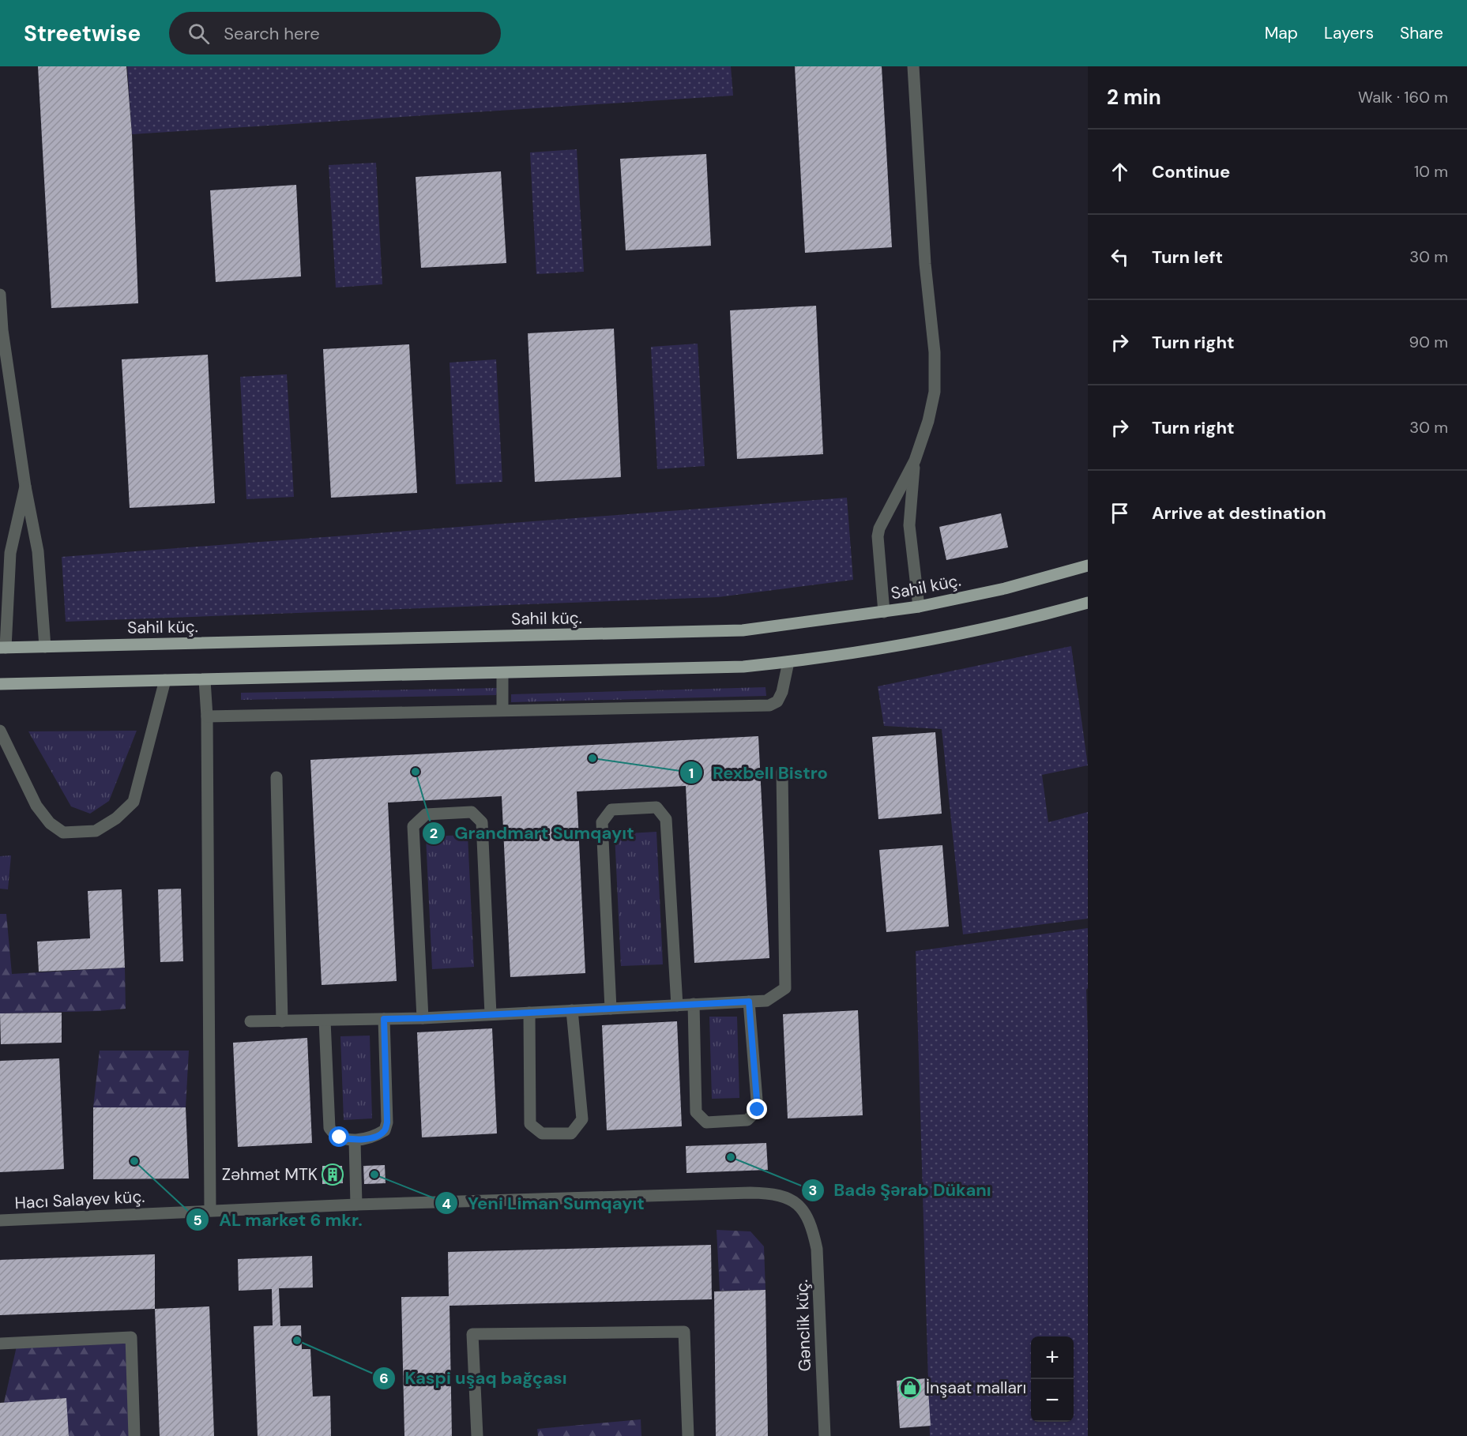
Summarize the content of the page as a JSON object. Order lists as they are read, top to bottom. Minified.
{"streets":{"main road":["Sahil küç."],"street":["Hacı Salayev küç.","Gənclik küç."]},"crossings":[["Hacı Salayev küç.","Gənclik küç."]],"places":{"other":["Rexbell Bistro","Grandmart Sumqayıt","Badә Şәrab Dükanı","AL market 6 mkr.","Yeni Liman Sumqayıt","Kaspi uşaq bağçası"],"building":["Zəhmət MTK"],"shop":["İnşaat malları"]},"page":{"header":"Streetwise","search":"Search here","nav":["Map","Layers","Share"],"heading":["2 min","Walk · 160 m"],"list":[["Continue","10 m"],["Turn left","30 m"],["Turn right","90 m"],["Turn right","30 m"],"Arrive at destination"],"map_buttons":["+","−"]}}
